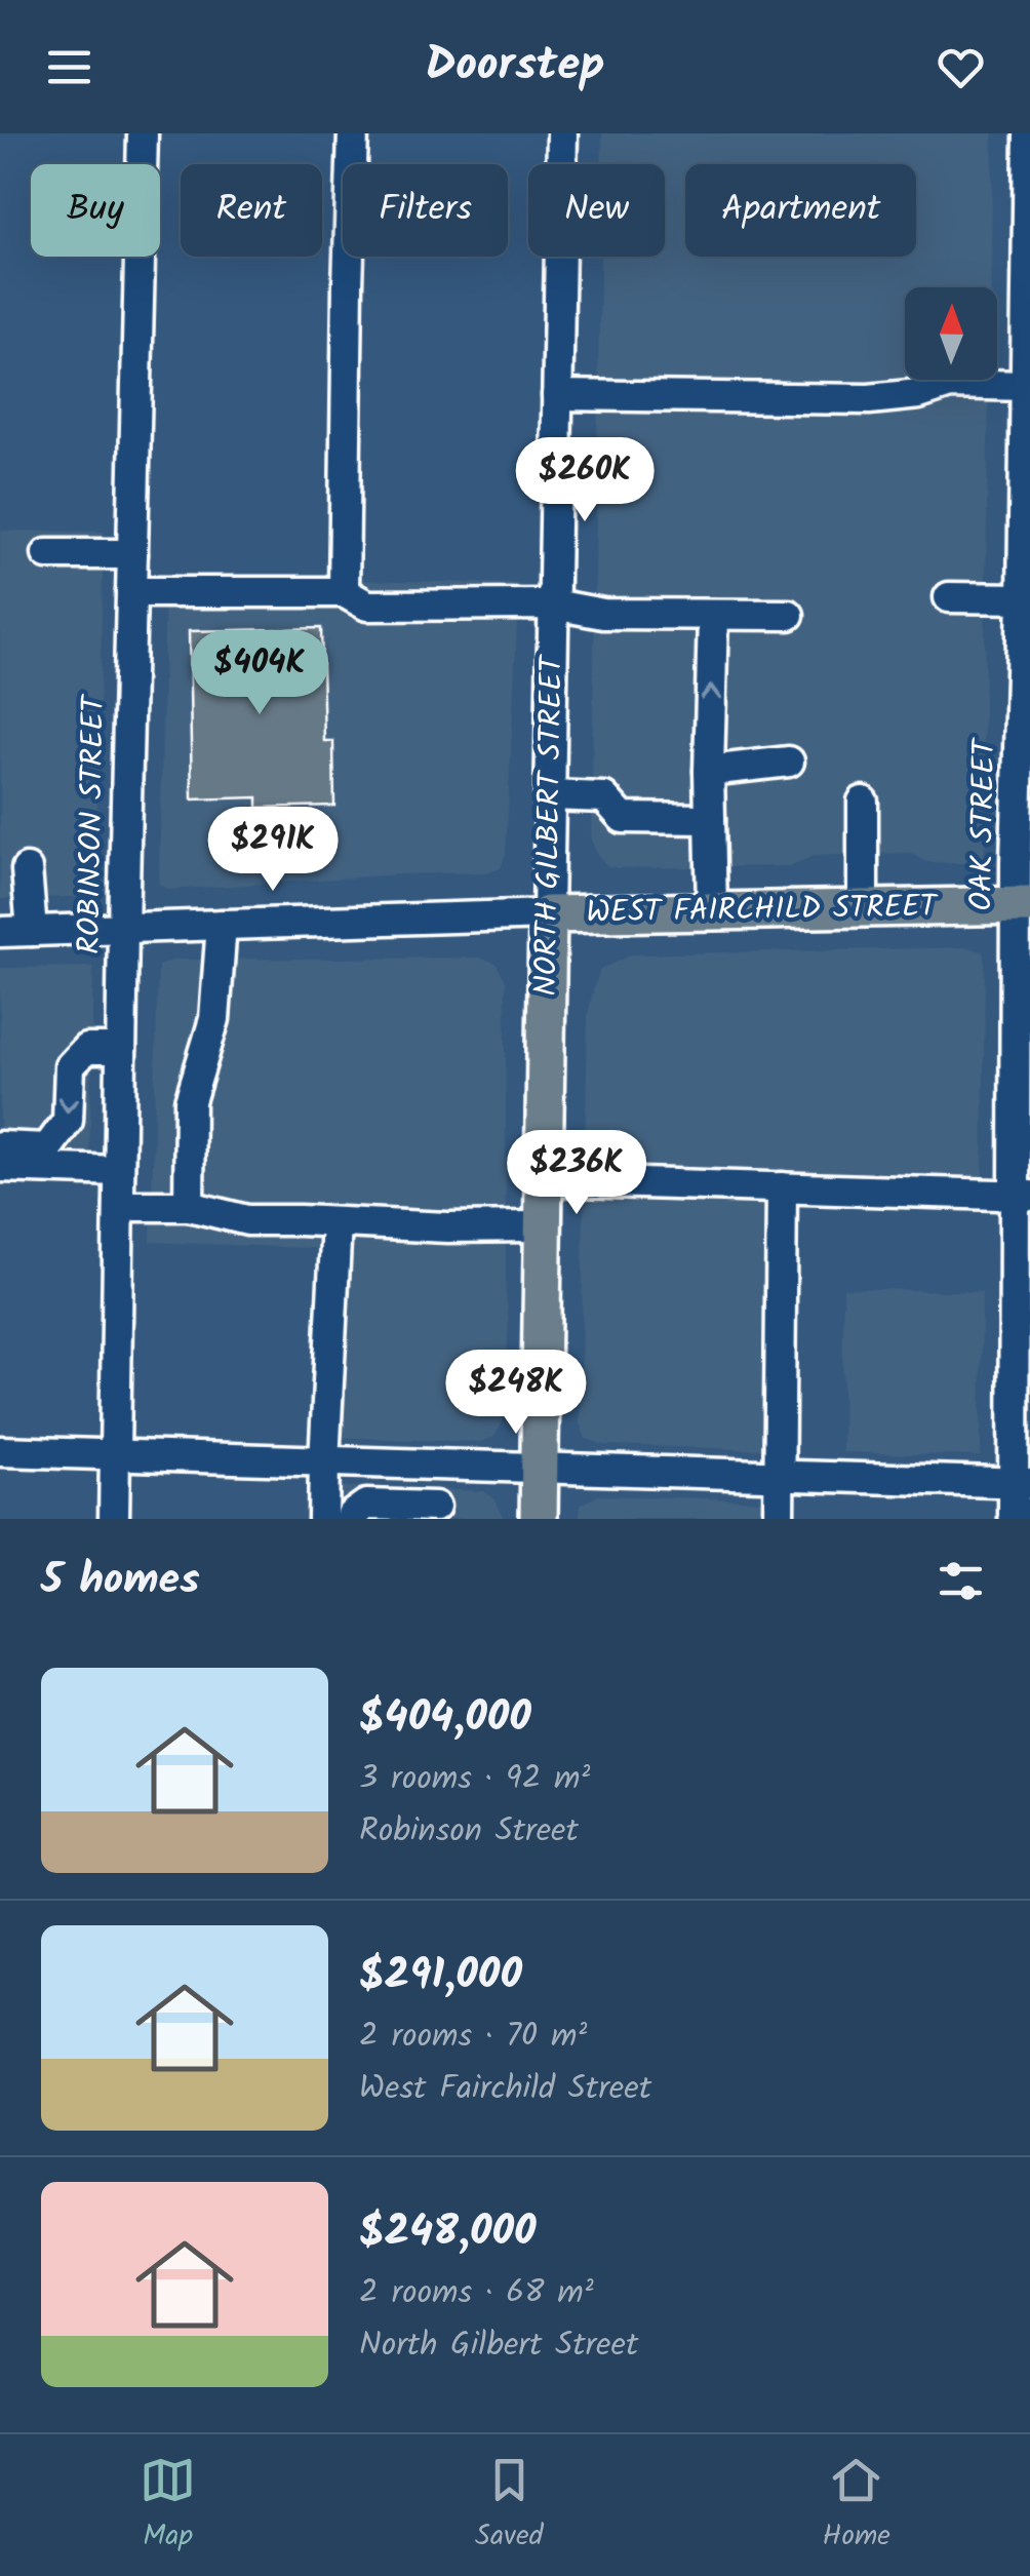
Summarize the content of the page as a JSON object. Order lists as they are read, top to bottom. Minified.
{"streets":{"main road":["NORTH GILBERT STREET","WEST FAIRCHILD STREET"],"street":["ROBINSON STREET","OAK STREET"]},"crossings":[["ROBINSON STREET","WEST FAIRCHILD STREET"],["OAK STREET","WEST FAIRCHILD STREET"],["NORTH GILBERT STREET","WEST FAIRCHILD STREET"]],"north":"top","page":{"header":"Doorstep","chip":["Buy","Rent","Filters","New","Apartment"],"price":["$260K","$404K","$291K","$236K","$248K"],"heading":"5 homes","list":[{"name":"$404,000","note":"3 rooms · 92 m² · Robinson Street"},{"name":"$291,000","note":"2 rooms · 70 m² · West Fairchild Street"},{"name":"$248,000","note":"2 rooms · 68 m² · North Gilbert Street"}],"tabs":["Map","Saved","Home"]}}
